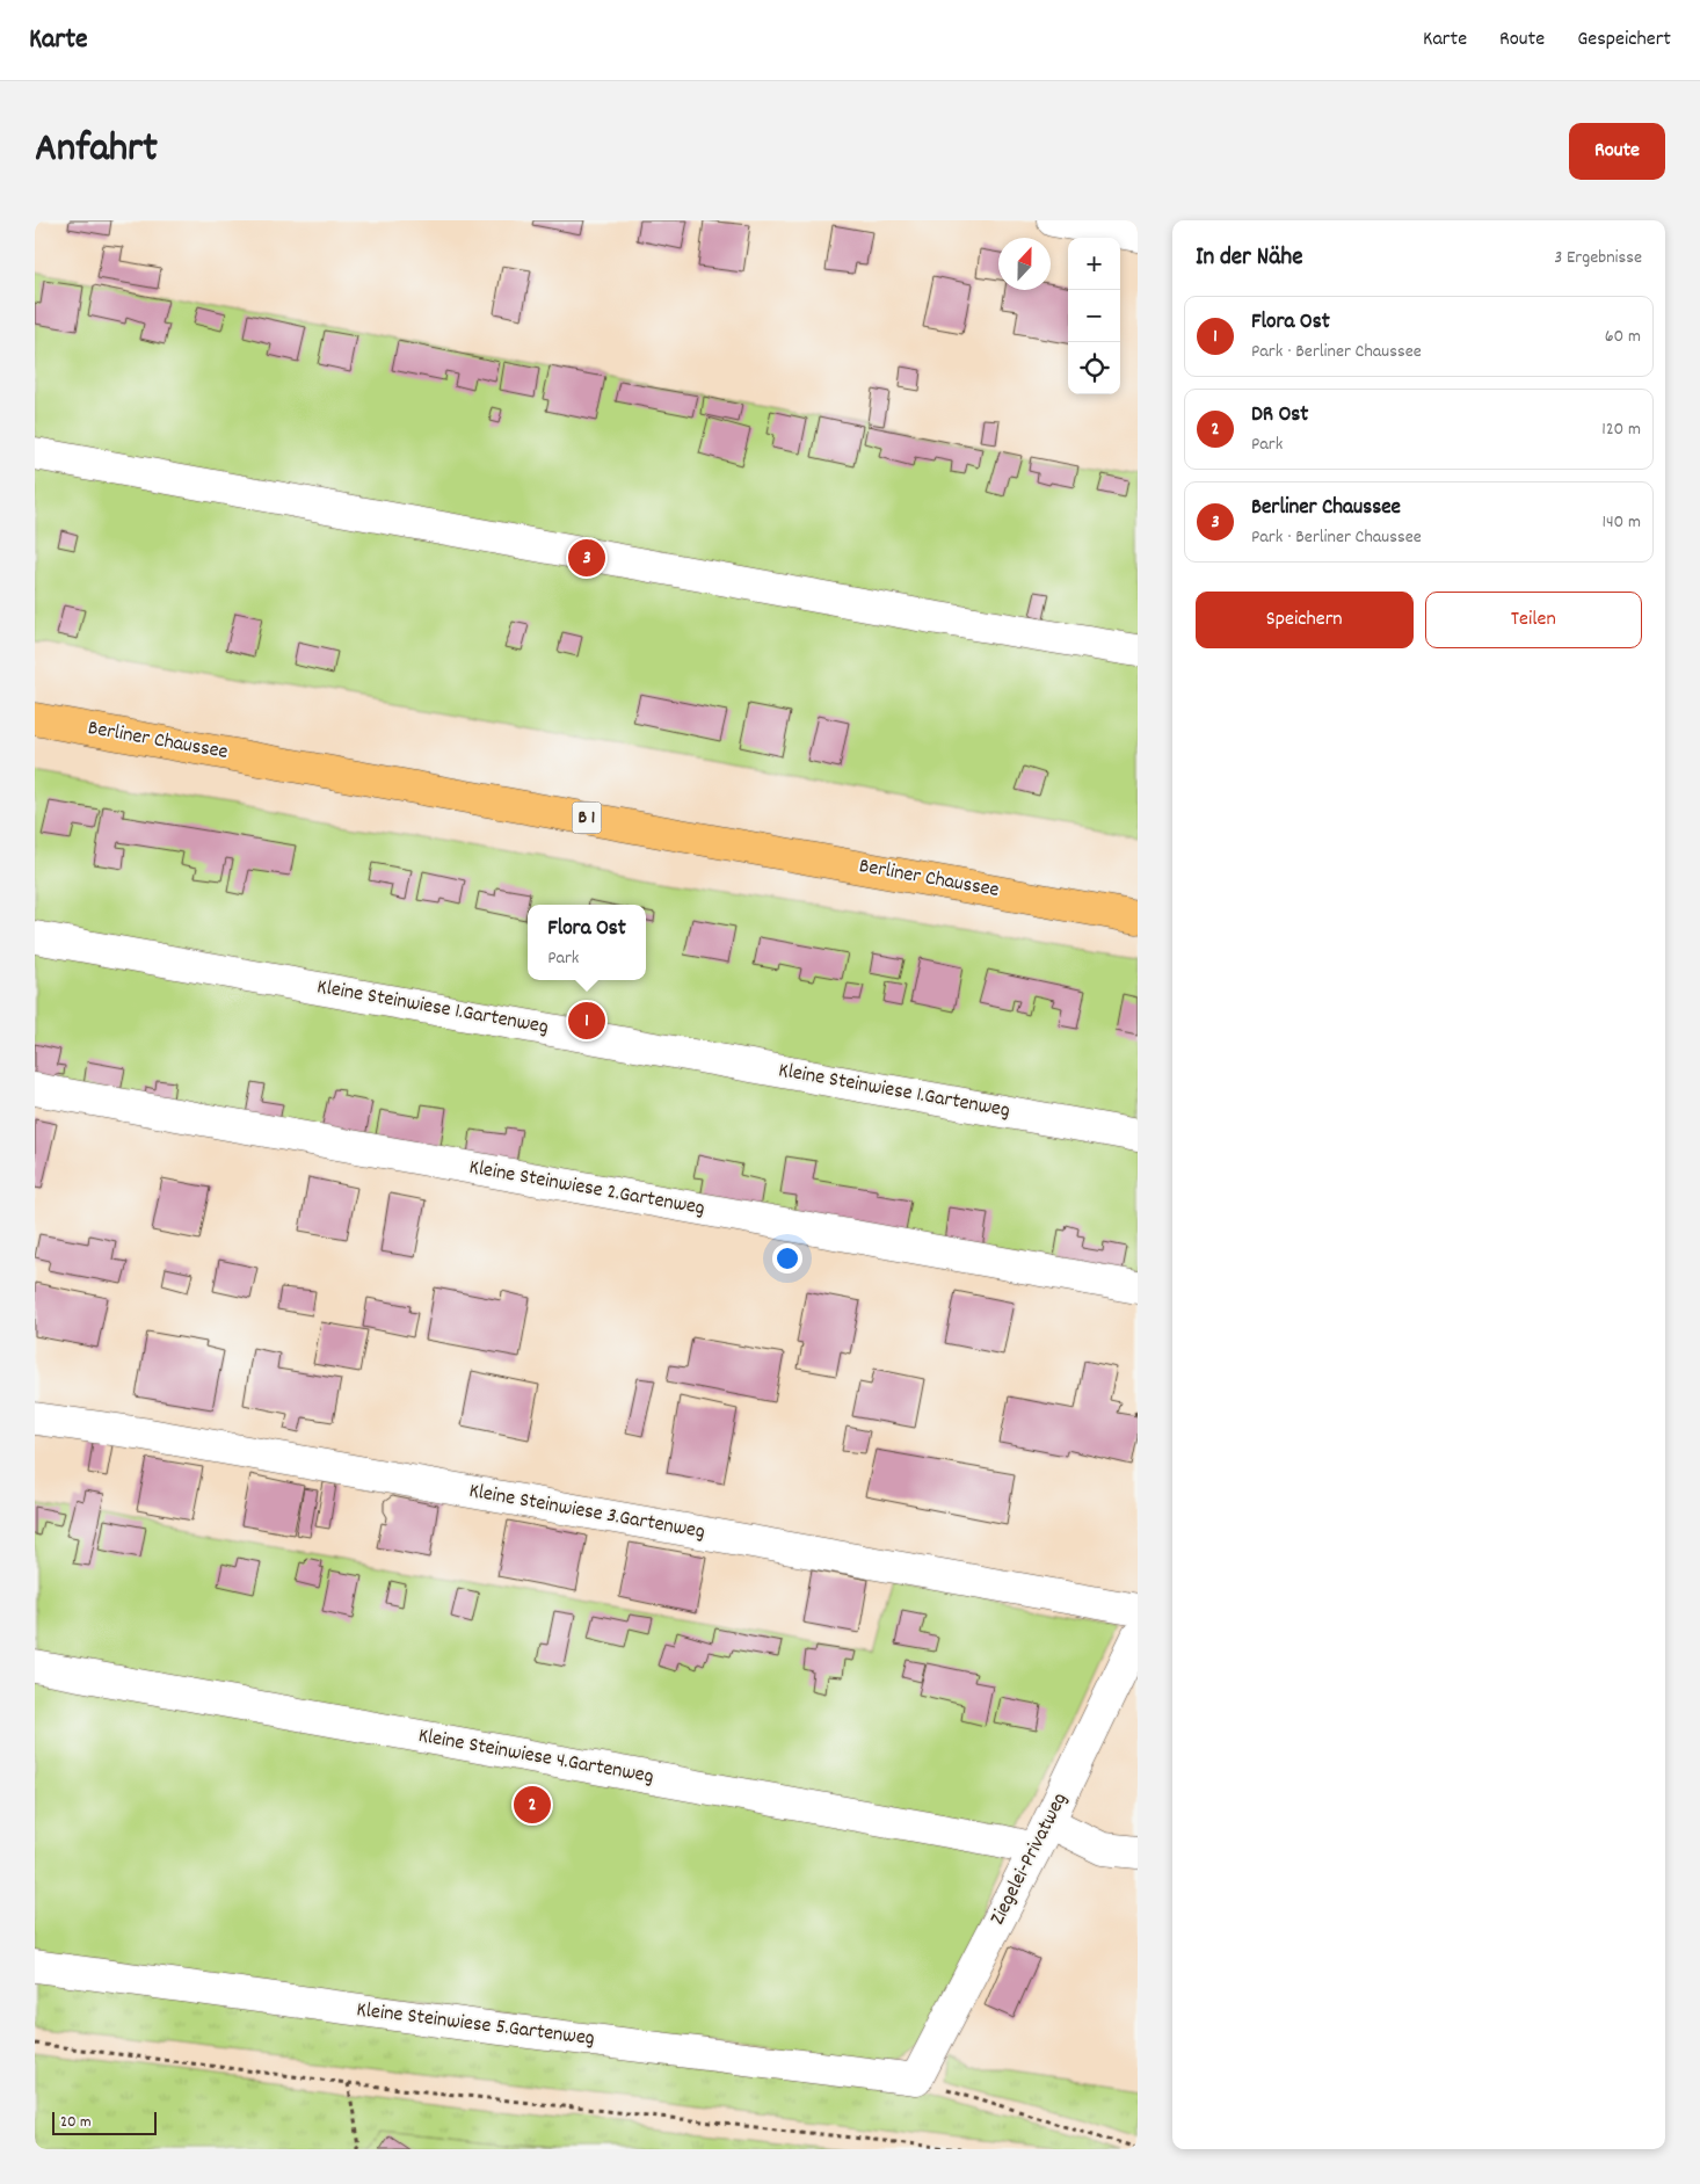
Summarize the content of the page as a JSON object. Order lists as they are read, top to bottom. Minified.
{"streets":{"main road":["Berliner Chaussee","B 1"],"street":["Kleine Steinwiese 1.Gartenweg","Kleine Steinwiese 2.Gartenweg","Kleine Steinwiese 3.Gartenweg","Kleine Steinwiese 4.Gartenweg","Ziegelei-Privatweg","Kleine Steinwiese 5.Gartenweg"]},"crossings":[["Kleine Steinwiese 4.Gartenweg","Ziegelei-Privatweg"],["Ziegelei-Privatweg","Kleine Steinwiese 5.Gartenweg"]],"scale_bar":"20 m","north":"top","page":{"header":"Karte","nav":["Karte","Route","Gespeichert"],"title":"Anfahrt","buttons":["Route",["Speichern","Teilen"]],"heading":["In der Nähe","3 Ergebnisse"],"map_buttons":["+","−"],"list":[{"mark":"1","name":"Flora Ost","note":"Park · Berliner Chaussee","value":"60 m"},{"mark":"2","name":"DR Ost","note":"Park","value":"120 m"},{"mark":"3","name":"Berliner Chaussee","note":"Park · Berliner Chaussee","value":"140 m"}],"pins":["3","1","2"],"popup":["Flora Ost","Park"],"scale":"20 m"}}
